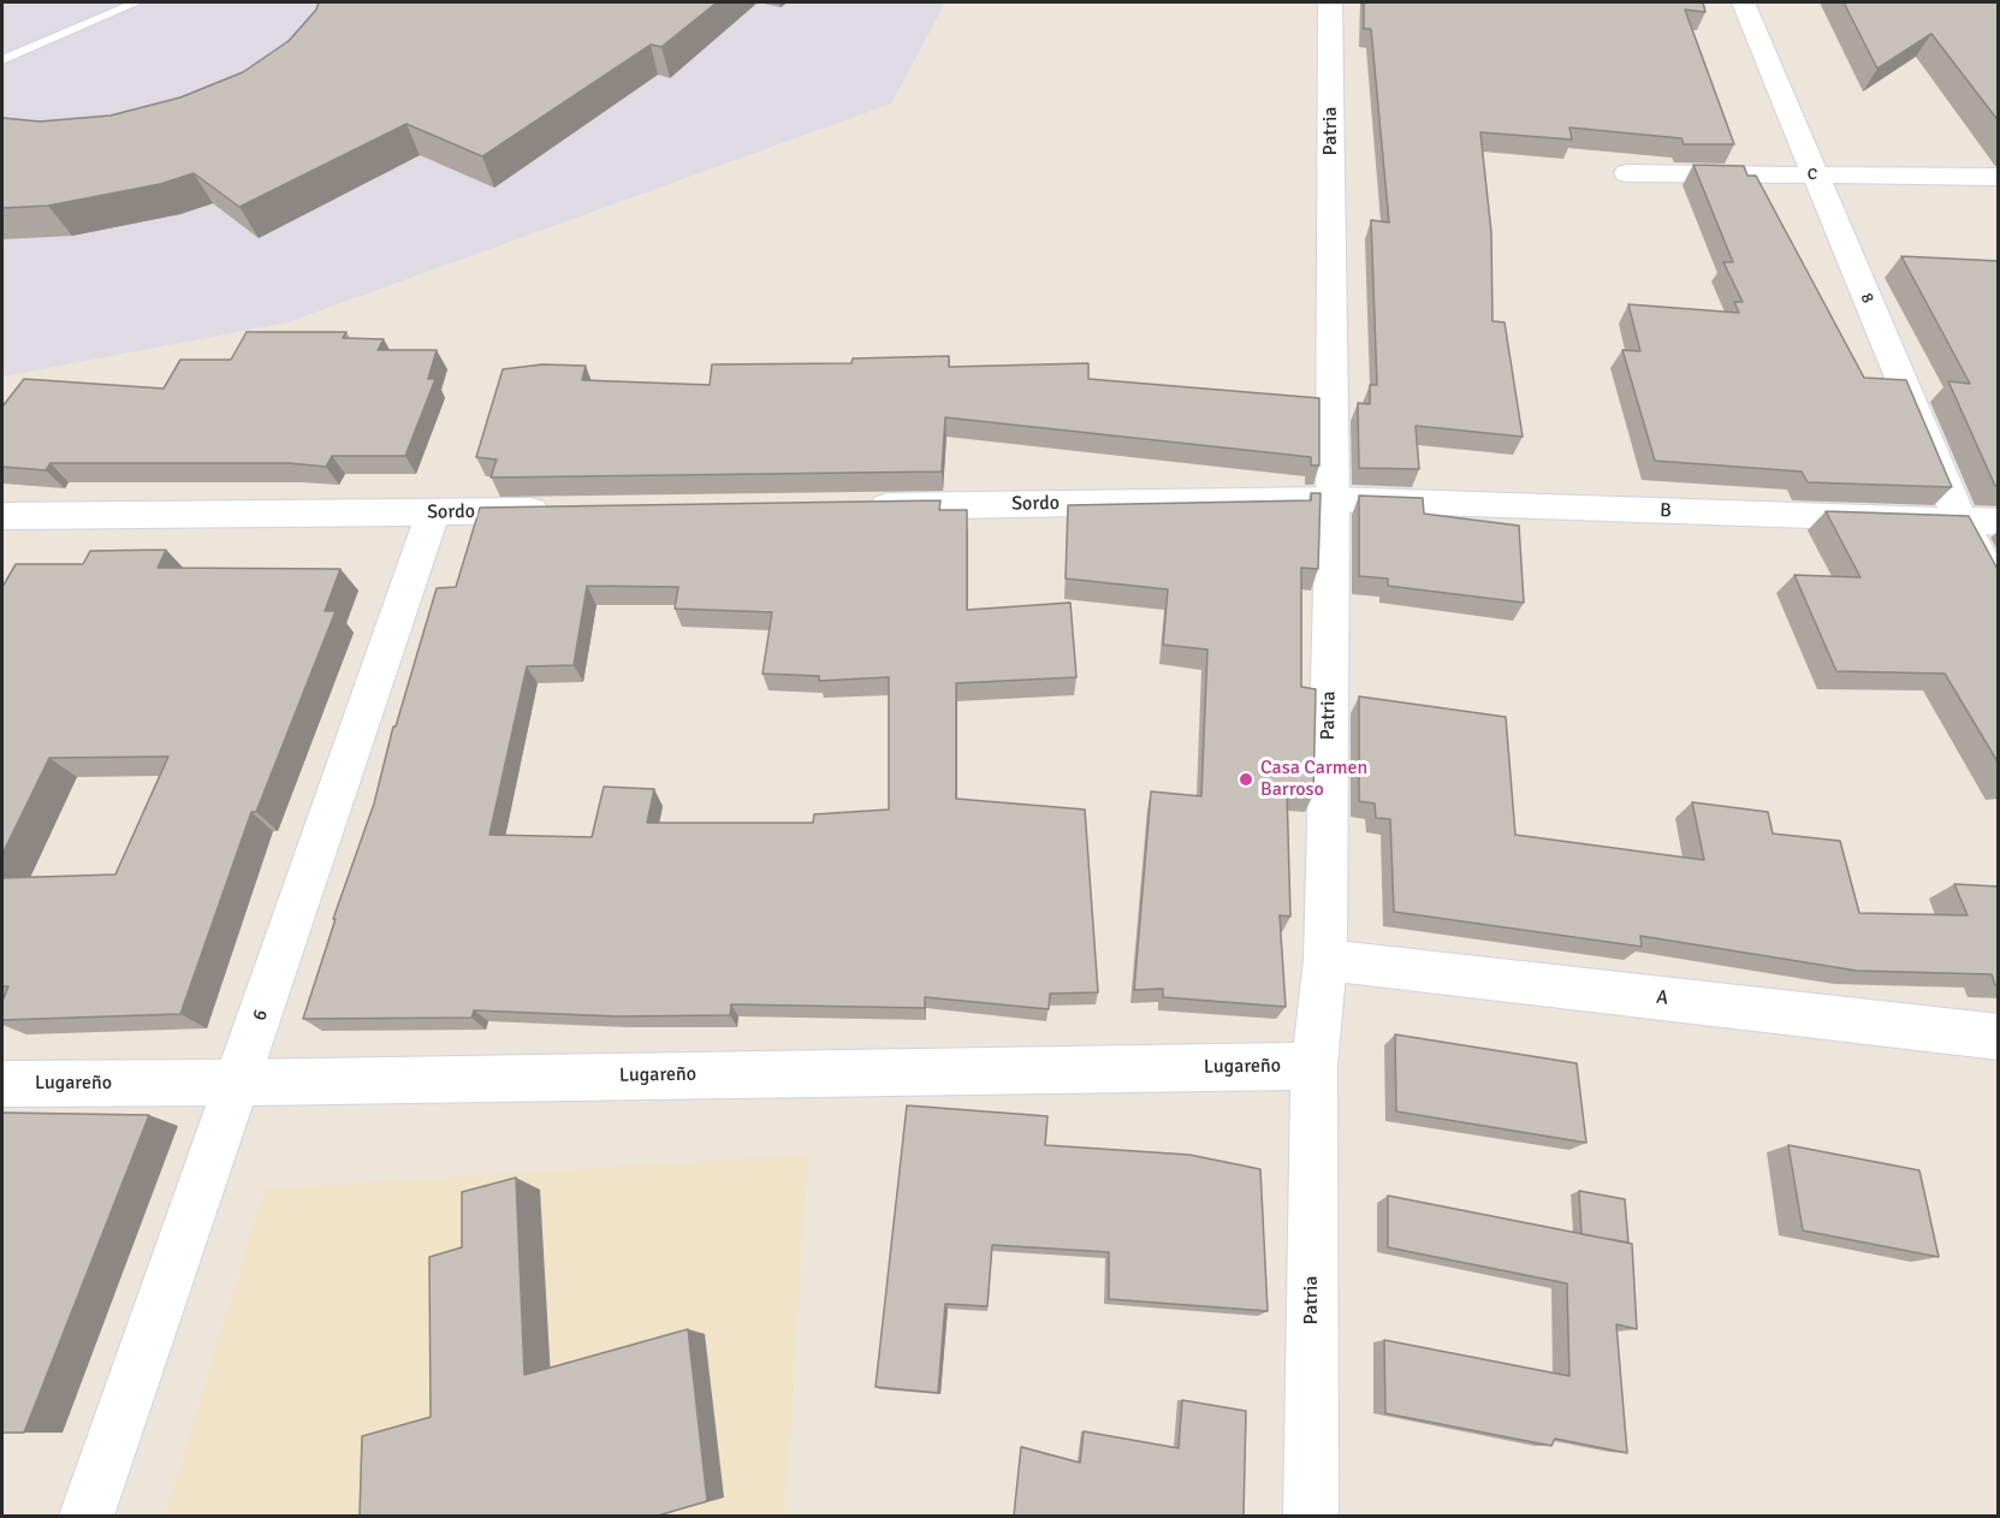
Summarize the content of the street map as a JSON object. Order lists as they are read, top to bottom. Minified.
{"streets":{"street":["Patria","C","8","Sordo","B","A","6","Lugareño"]},"crossings":[["Patria","Sordo"],["Patria","B"],["Patria","A"],["Patria","Lugareño"],["C","8"],["8","B"],["Sordo","B"],["Sordo","6"],["6","Lugareño"]],"places":["Casa Carmen Barroso"]}
